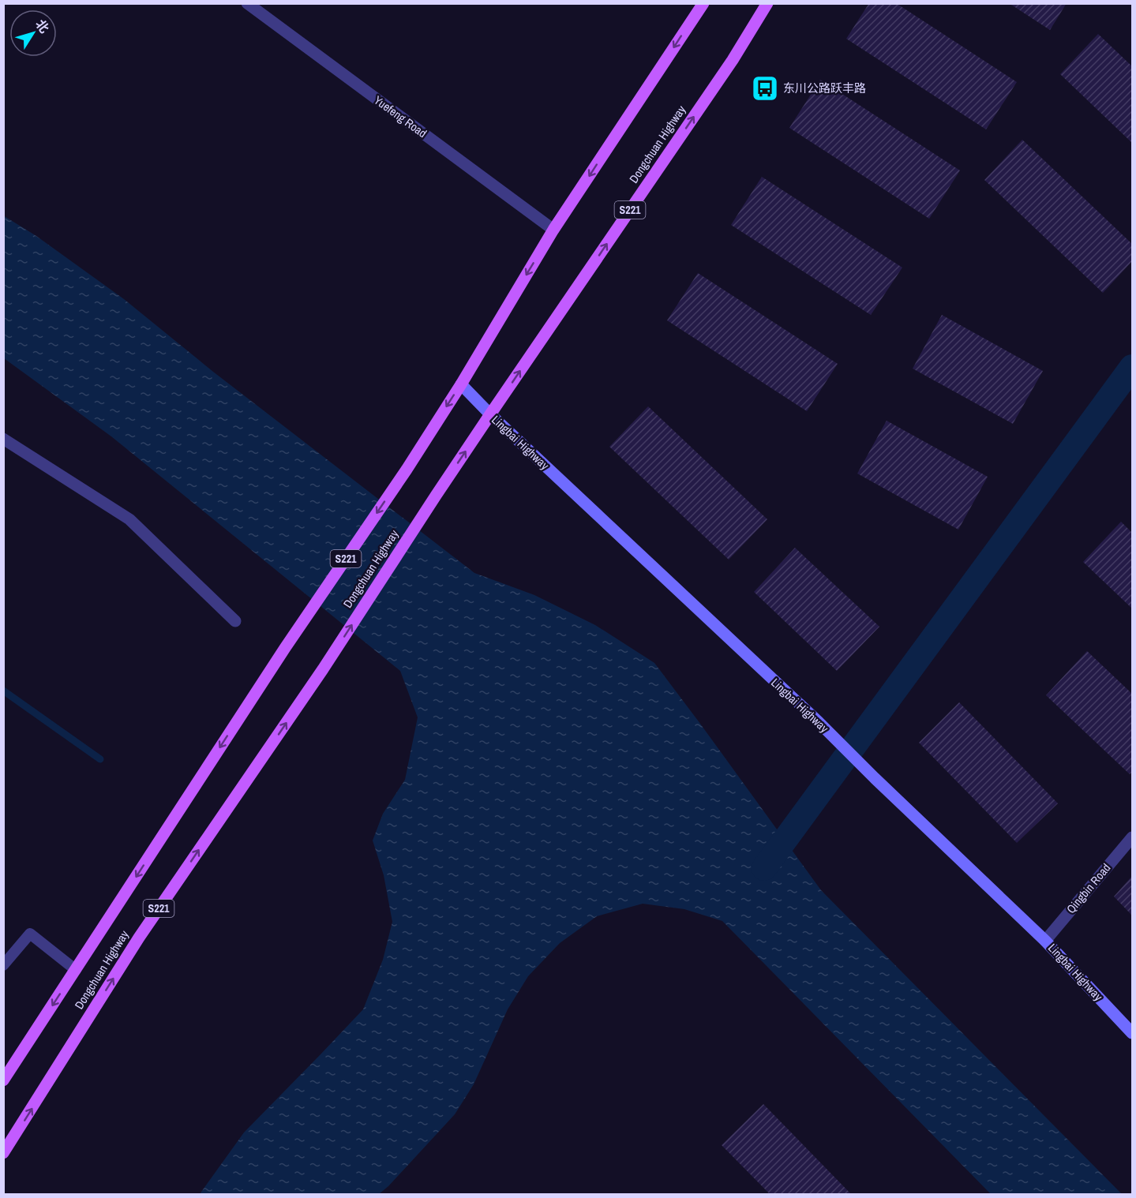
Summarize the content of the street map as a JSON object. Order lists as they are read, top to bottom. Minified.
{"streets":{"main road":["Dongchuan Highway","S221"],"street":["Yuefeng Road","Lingbai Highway","Qingbin Road"]},"crossings":[["Yuefeng Road","Dongchuan Highway"],["Dongchuan Highway","Lingbai Highway"],["Lingbai Highway","Qingbin Road"]],"places":{"bus stop":["东川公路跃丰路"]},"north":"top right"}
